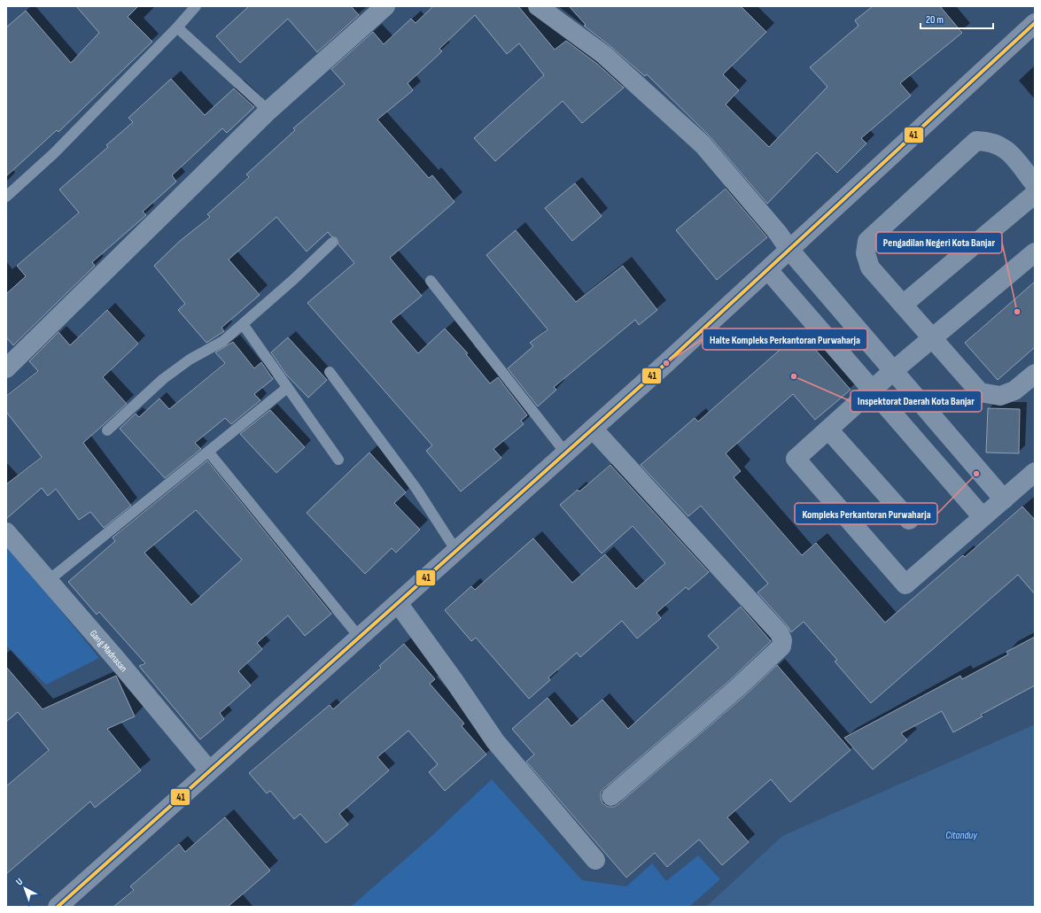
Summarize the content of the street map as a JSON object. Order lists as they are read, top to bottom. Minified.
{"streets":{"street":["Gang Madnasan"]},"water":["Citanduy"],"places":["Pengadilan Negeri Kota Banjar","Halte Kompleks Perkantoran Purwaharja","Inspektorat Daerah Kota Banjar","Kompleks Perkantoran Purwaharja"],"lines":["transit line 41"],"scale_bar":"20 m","north":"top left"}
